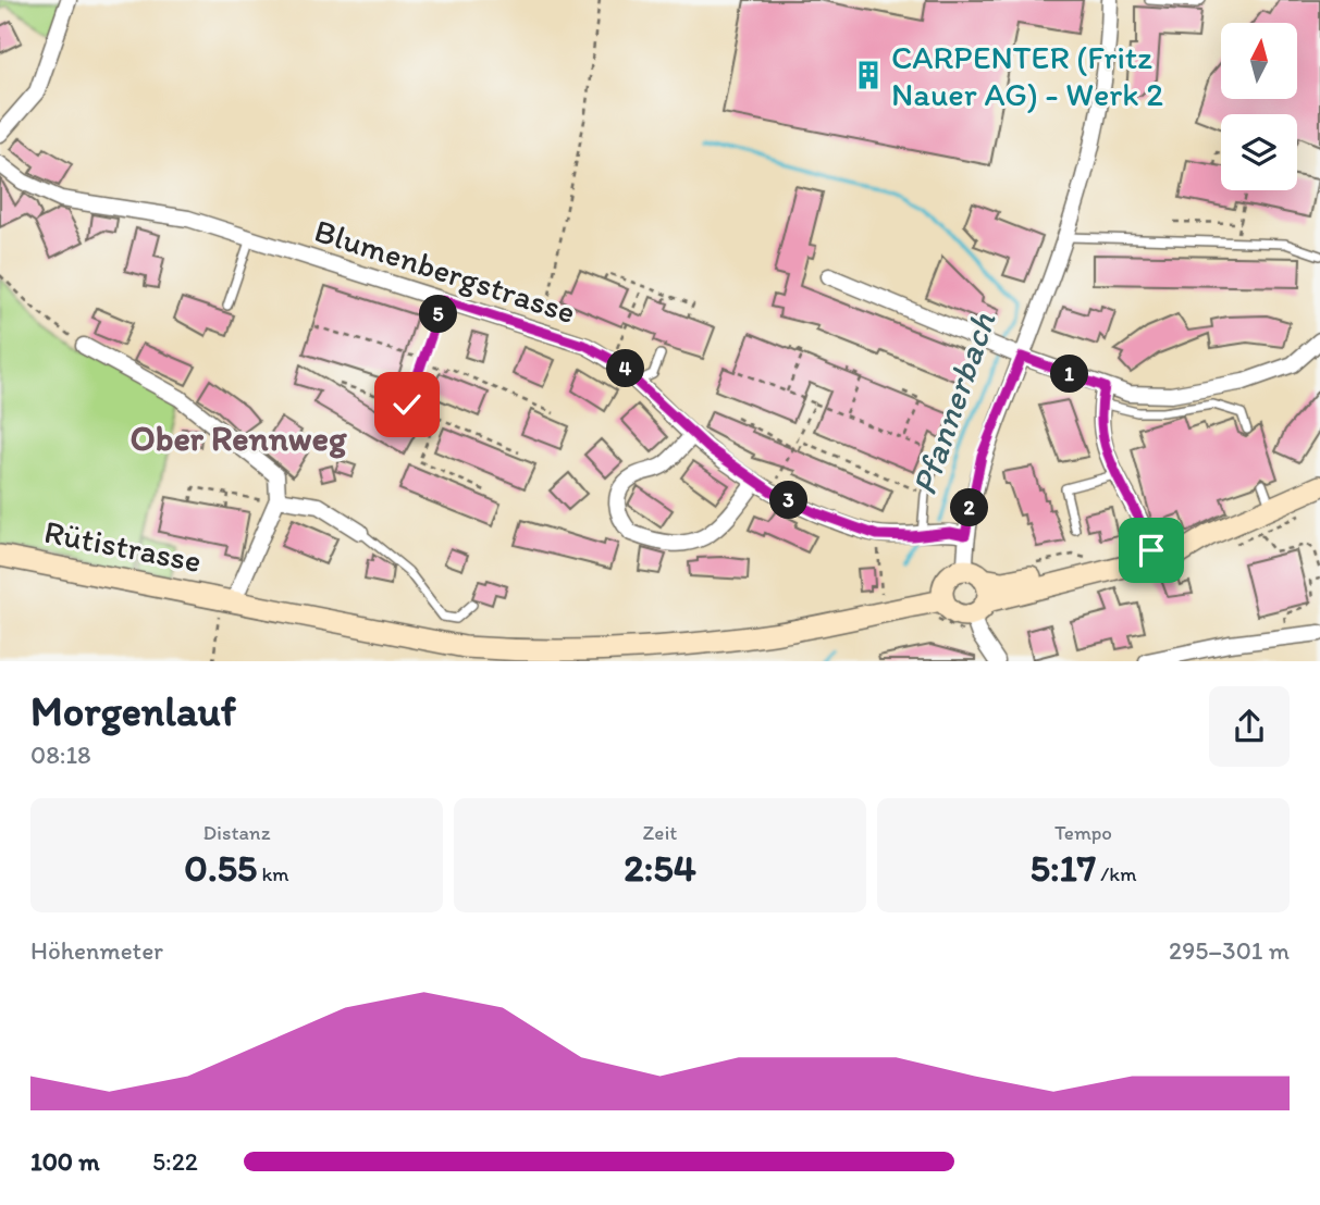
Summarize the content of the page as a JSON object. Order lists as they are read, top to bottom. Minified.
{"streets":{"main road":["Rütistrasse"],"street":["Blumenbergstrasse"]},"districts":["Ober Rennweg"],"water":["Pfannerbach"],"places":{"building":["CARPENTER (Fritz Nauer AG) - Werk 2"]},"north":"top","page":{"pins":["5","4","1","3","2"],"heading":["Morgenlauf","08:18"],"stats":[["Distanz","0.55 km"],["Zeit","2:54"],["Tempo","5:17 /km"]],"chart":["Höhenmeter","295–301 m"],"list":[{"name":"100 m","note":"5:22"}]}}
